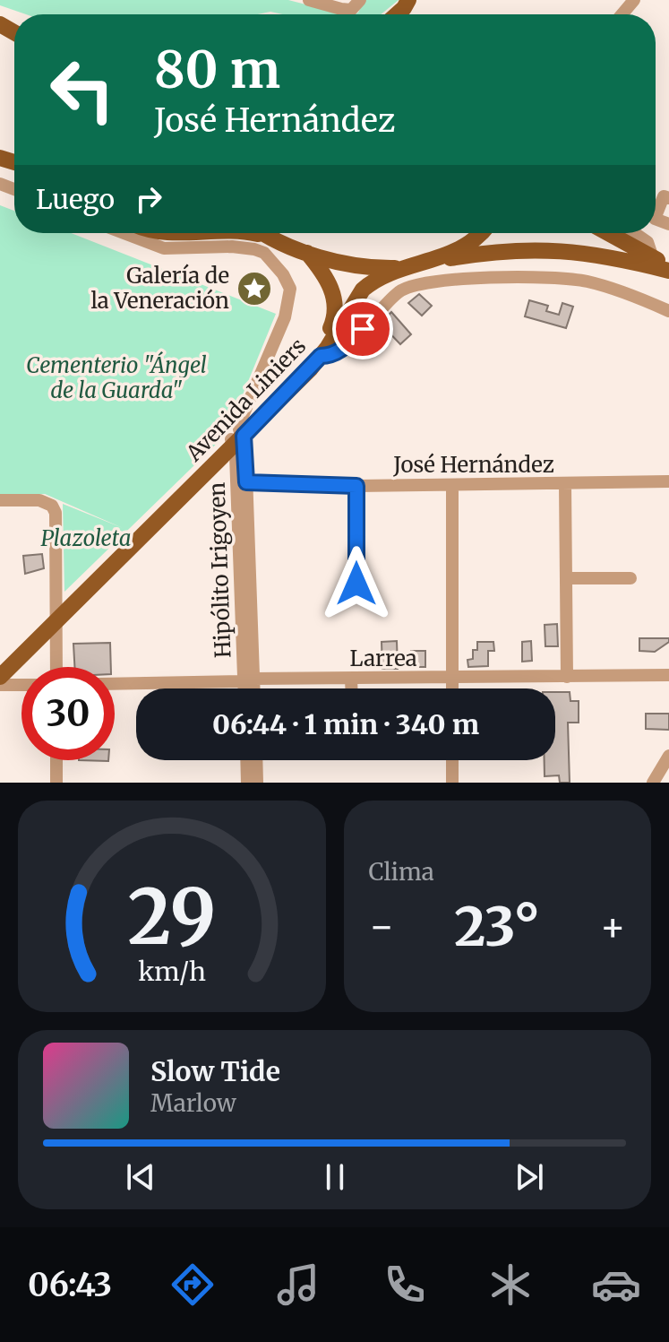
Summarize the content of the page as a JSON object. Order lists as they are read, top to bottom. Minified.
{"streets":{"main road":["Avenida Liniers"],"street":["José Hernández","Hipólito Irigoyen","Larrea"]},"crossings":[["Avenida Liniers","Hipólito Irigoyen"],["José Hernández","Hipólito Irigoyen"],["Hipólito Irigoyen","Larrea"]],"parks":["Cementerio \"Ángel de la Guarda\"","Plazoleta"],"places":{"place":["Galería de la Veneración"]},"page":{"turn":["80 m","José Hernández"],"then":"Luego","limit":"30","trip":"06:44 · 1 min · 340 m","tile":"Clima","heat":["−","23°","+"],"song":["Slow Tide","Marlow"],"tabs":"06:43","gauge":["29","km/h"]}}
